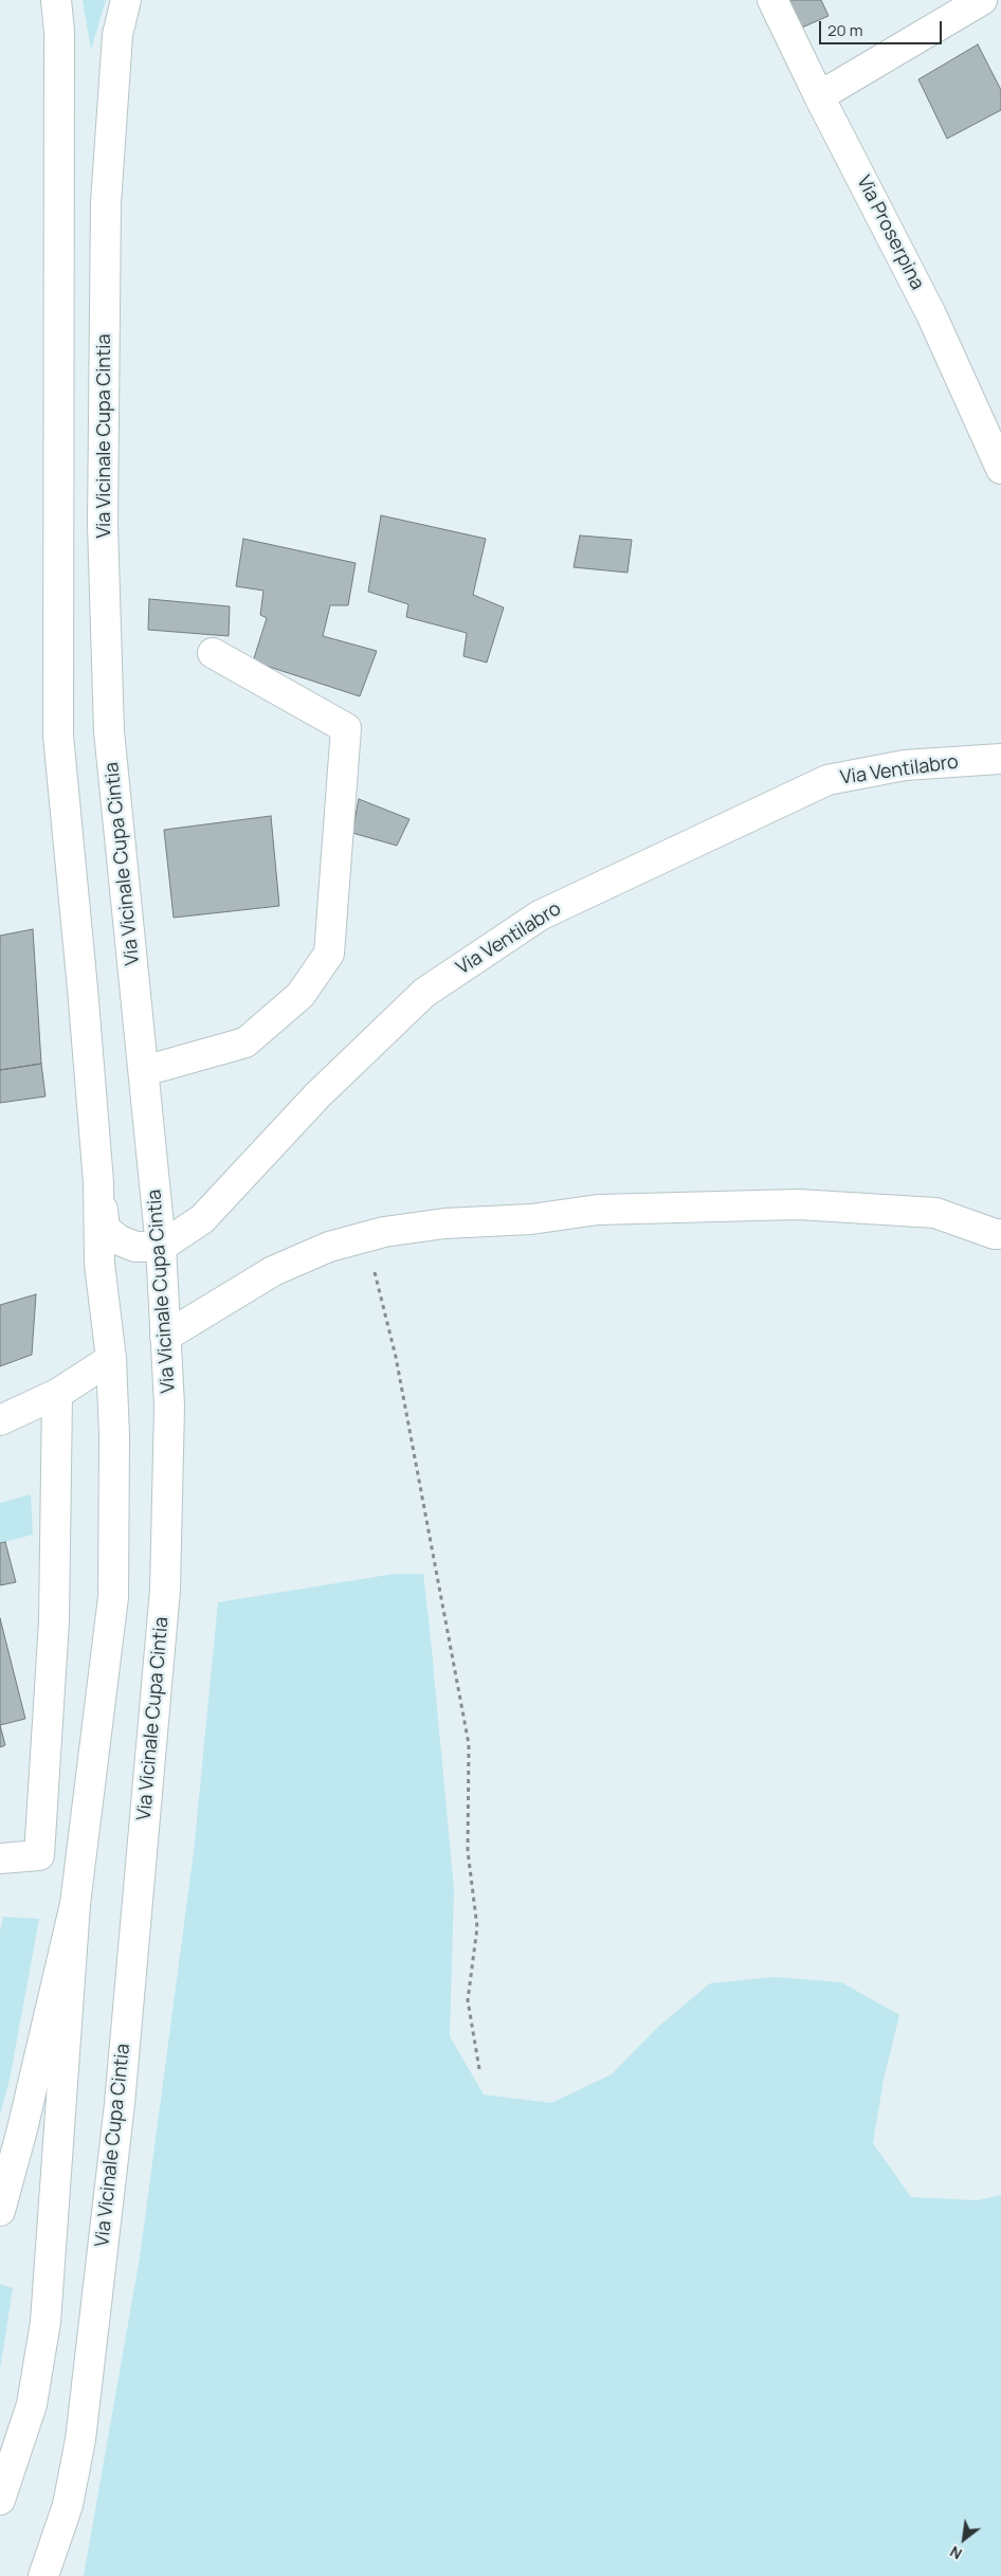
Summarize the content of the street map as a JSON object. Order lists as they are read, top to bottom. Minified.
{"streets":{"main road":["Via Proserpina","Via Vicinale Cupa Cintia","Via Ventilabro"]},"crossings":[["Via Vicinale Cupa Cintia","Via Ventilabro"]],"scale_bar":"20 m","north":"bottom left"}
